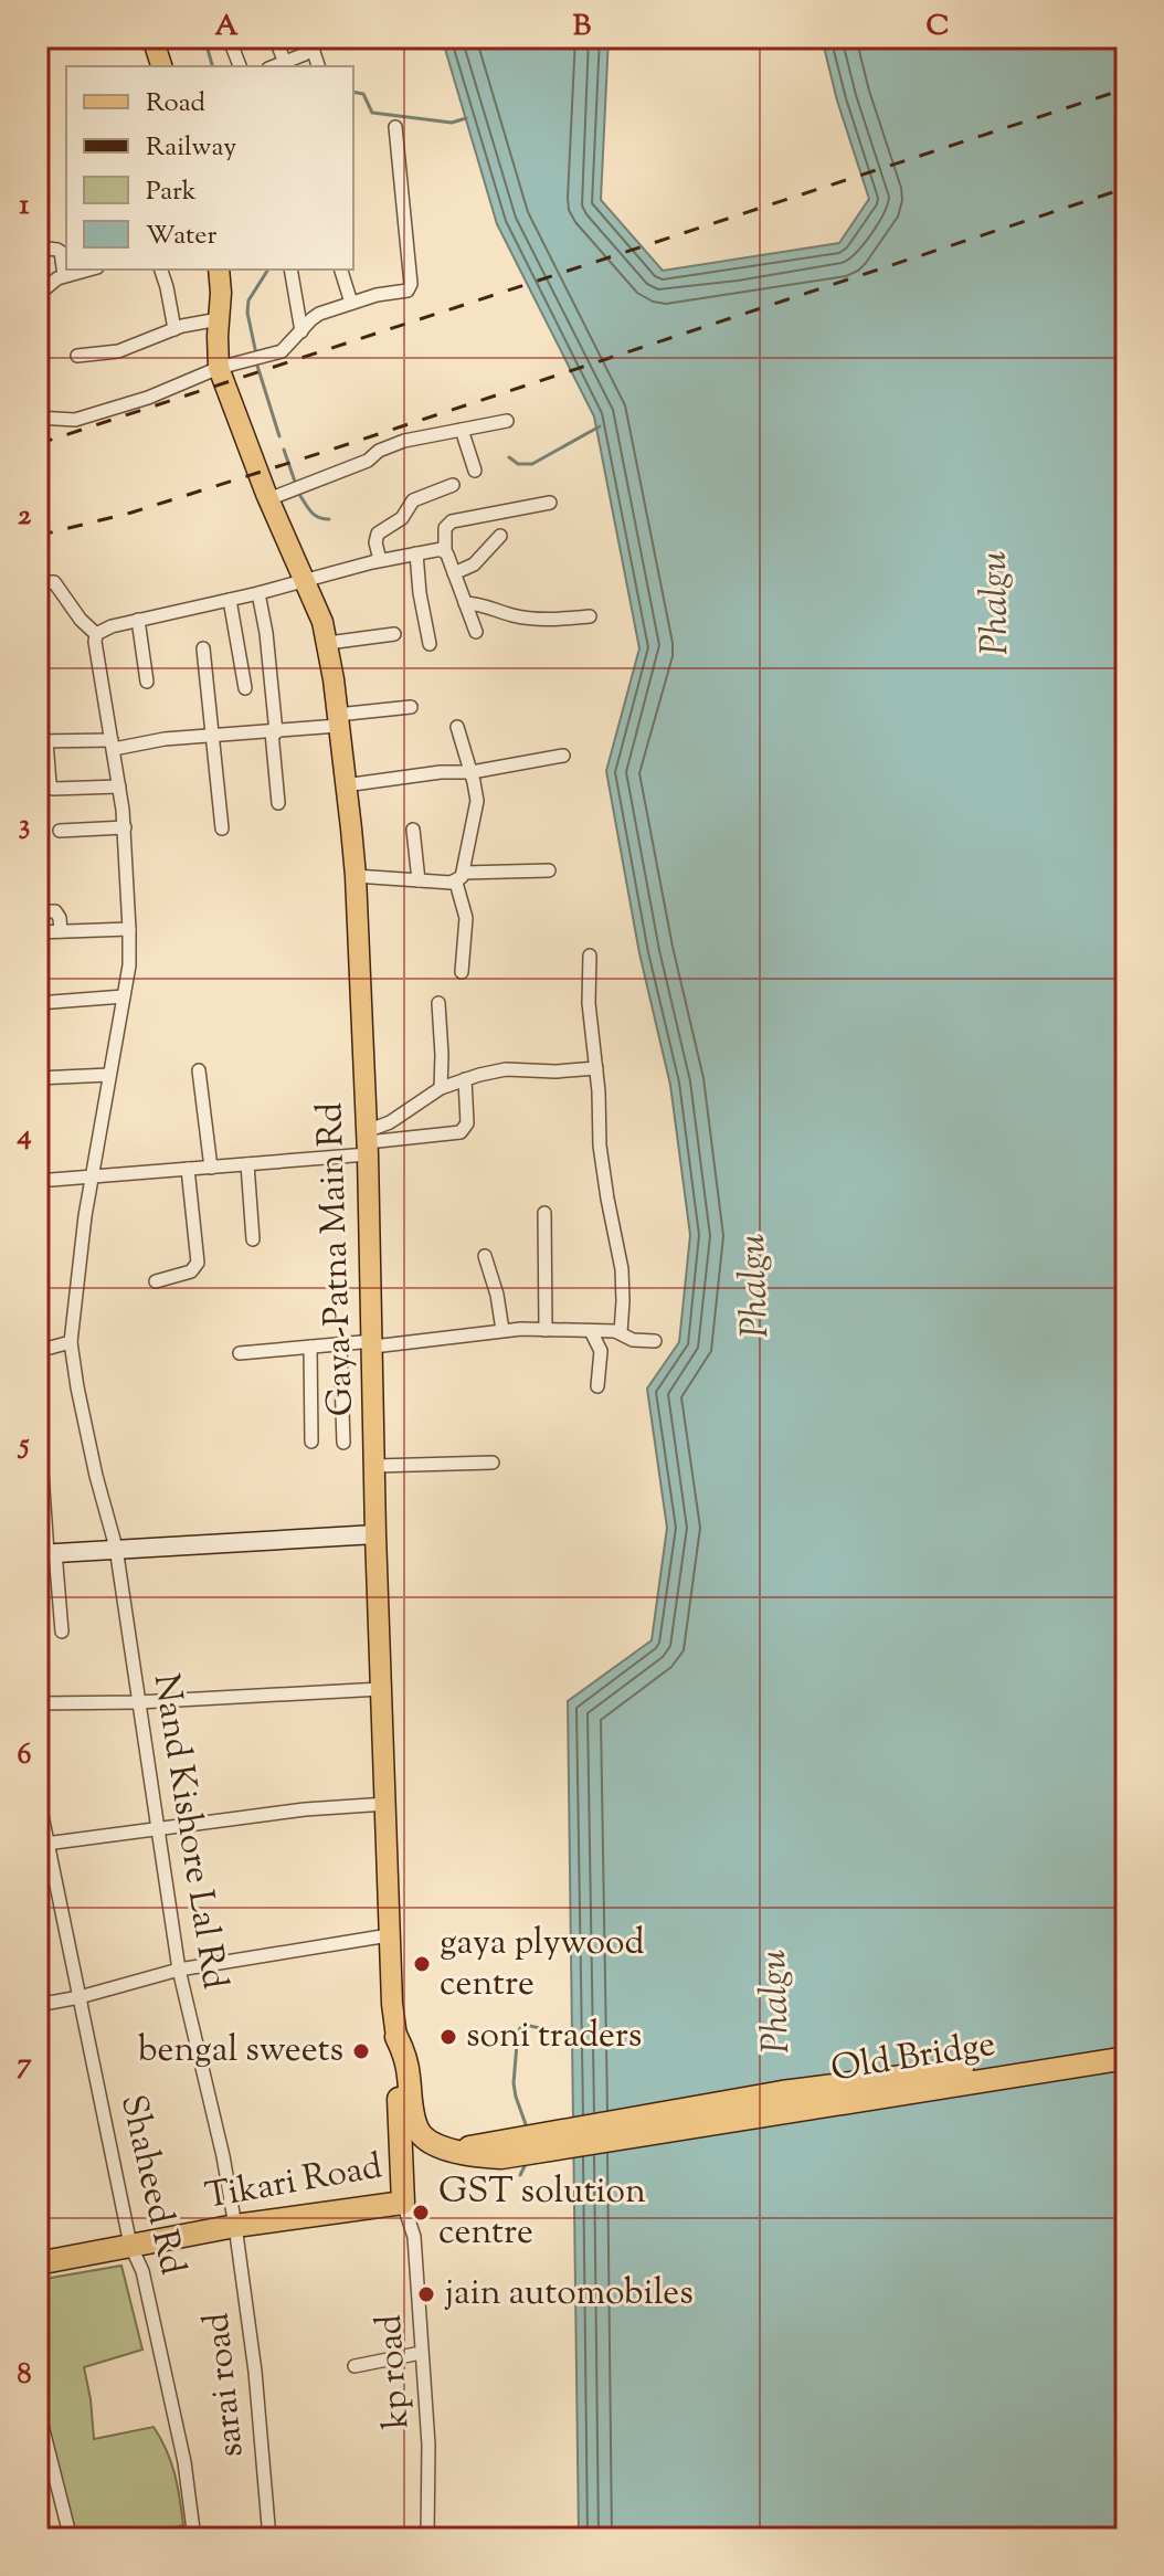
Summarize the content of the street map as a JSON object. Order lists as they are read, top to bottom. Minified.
{"streets":{"highway":["Old Bridge","Tikari Road"],"main road":["Gaya-Patna Main Rd"],"street":["Nand Kishore Lal Rd","Shaheed Rd","kp road","sarai road"]},"crossings":[["Gaya-Patna Main Rd","Tikari Road"],["Nand Kishore Lal Rd","Tikari Road"],["Nand Kishore Lal Rd","sarai road"],["Tikari Road","Shaheed Rd"],["Tikari Road","kp road"],["Tikari Road","sarai road"]],"water":["Phalgu"],"places":["gaya plywood centre","soni traders","bengal sweets","GST solution centre","jain automobiles"],"legend":["Road","Railway","Park","Water"],"grid":{"columns":["A","B","C"],"rows":["1","2","3","4","5","6","7","8"]}}
